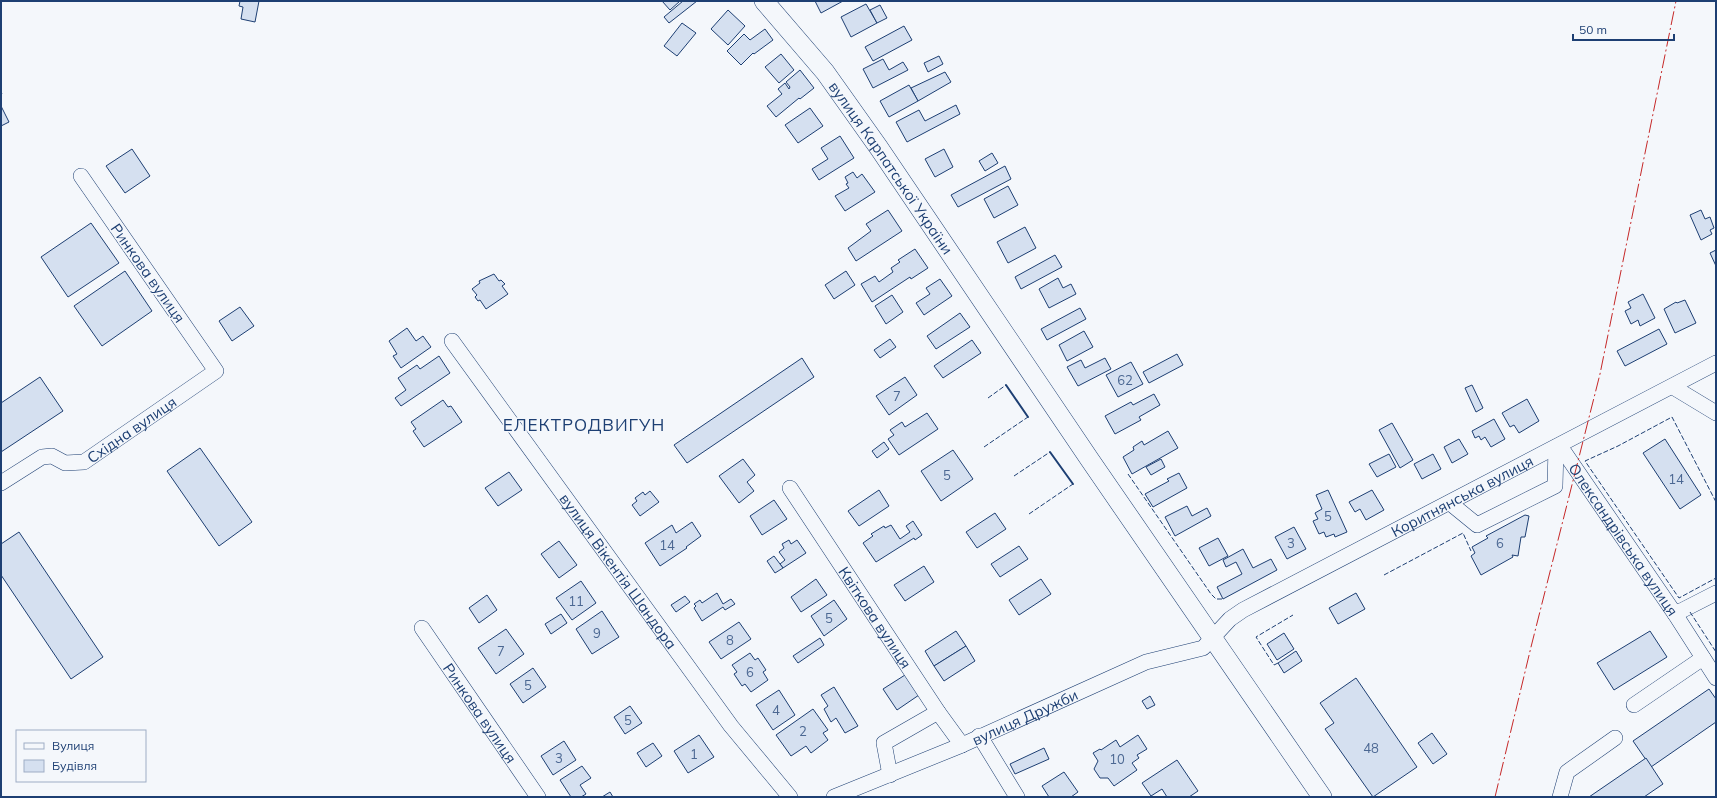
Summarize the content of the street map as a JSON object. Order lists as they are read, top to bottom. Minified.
{"streets":{"main road":["вулиця Карпатської України"],"street":["Ринкова вулиця","Східна вулиця","Коритнянська вулиця","Олександрівська вулиця","вулиця Вікентія Шандора","Квіткова вулиця","вулиця Дружби"]},"crossings":[["вулиця Карпатської України","Коритнянська вулиця"],["вулиця Карпатської України","вулиця Дружби"],["Ринкова вулиця","Східна вулиця"],["Коритнянська вулиця","Олександрівська вулиця"],["Коритнянська вулиця","вулиця Дружби"],["Квіткова вулиця","вулиця Дружби"]],"districts":["ЕЛЕКТРОДВИГУН"],"house_numbers":["62","7","5","14","5","3","6","14","11","5","9","8","7","6","5","4","5","2","48","1","3","10"],"legend":["Вулиця","Будівля"],"scale_bar":"50 m"}
